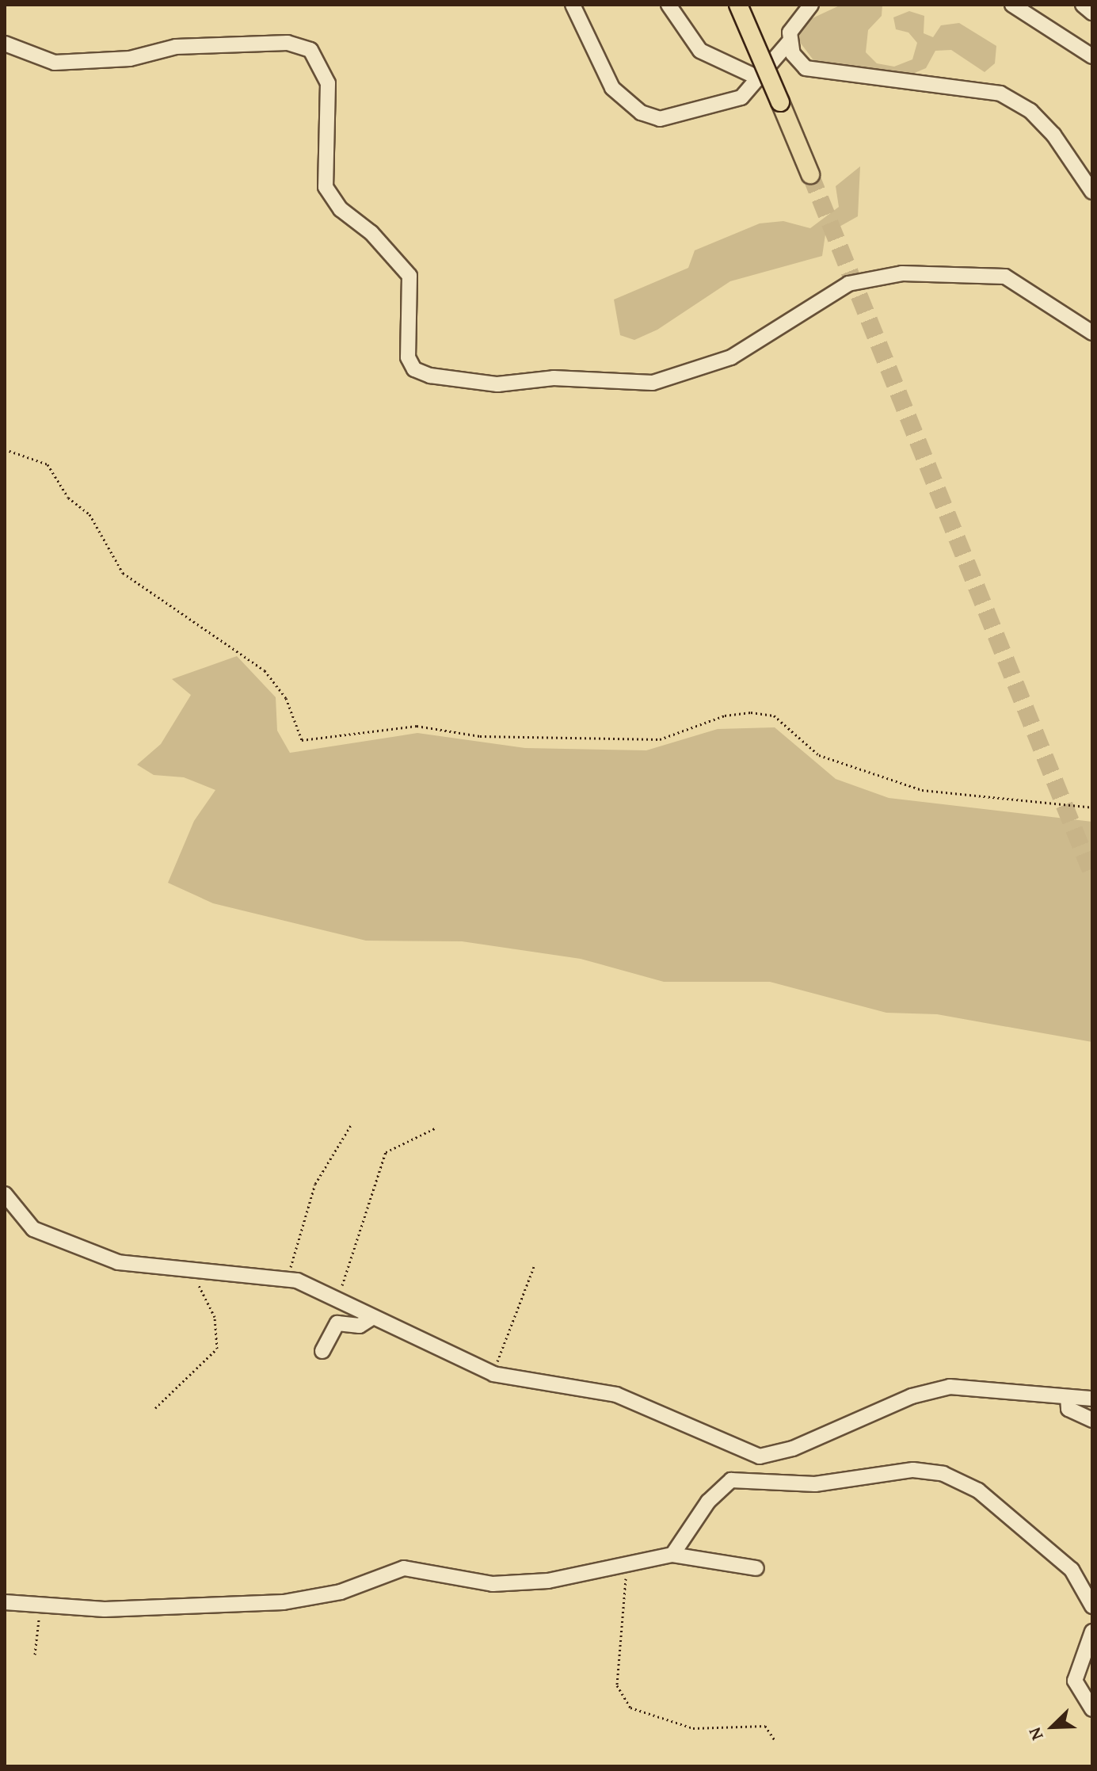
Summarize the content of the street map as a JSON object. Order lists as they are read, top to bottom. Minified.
{"north":"bottom left"}
